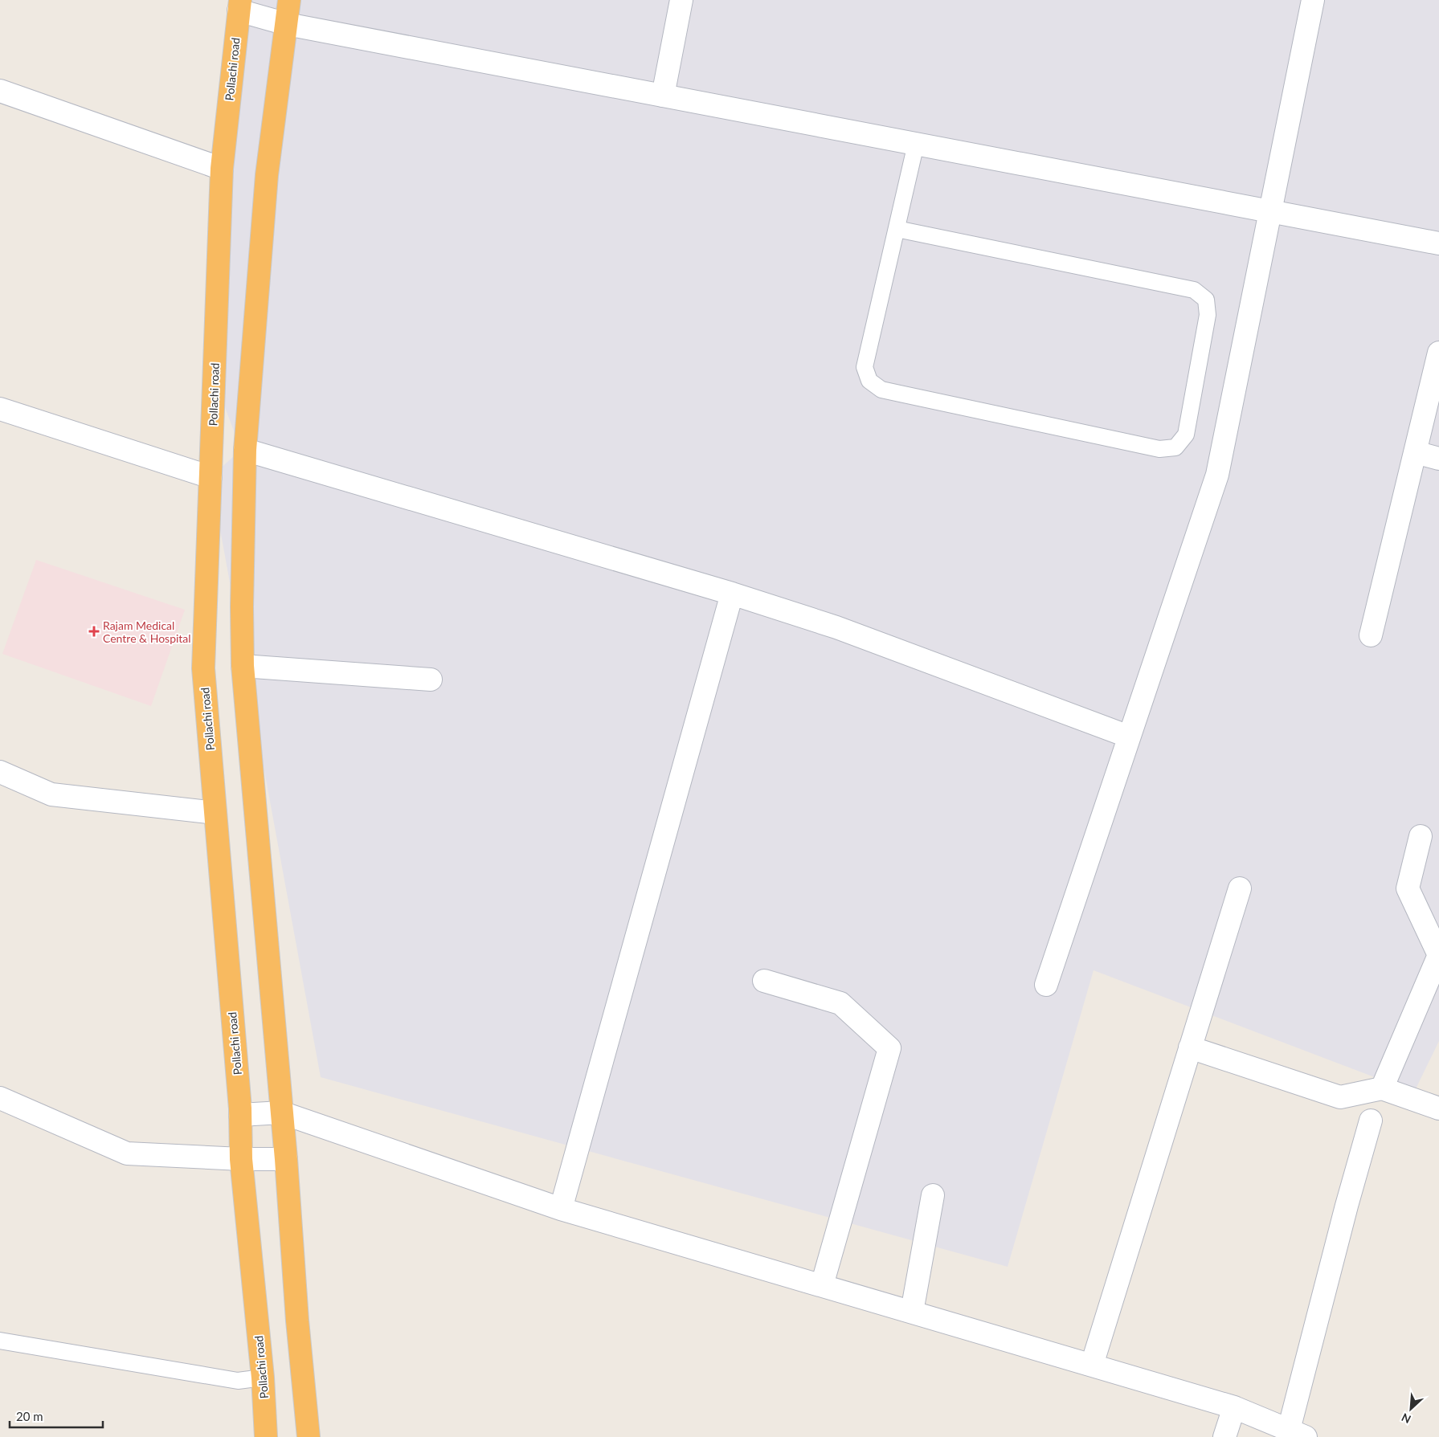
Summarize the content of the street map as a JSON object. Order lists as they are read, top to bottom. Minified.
{"streets":{"highway":["Pollachi road"]},"places":{"health":["Rajam Medical Centre & Hospital"]},"scale_bar":"20 m","north":"bottom left"}
